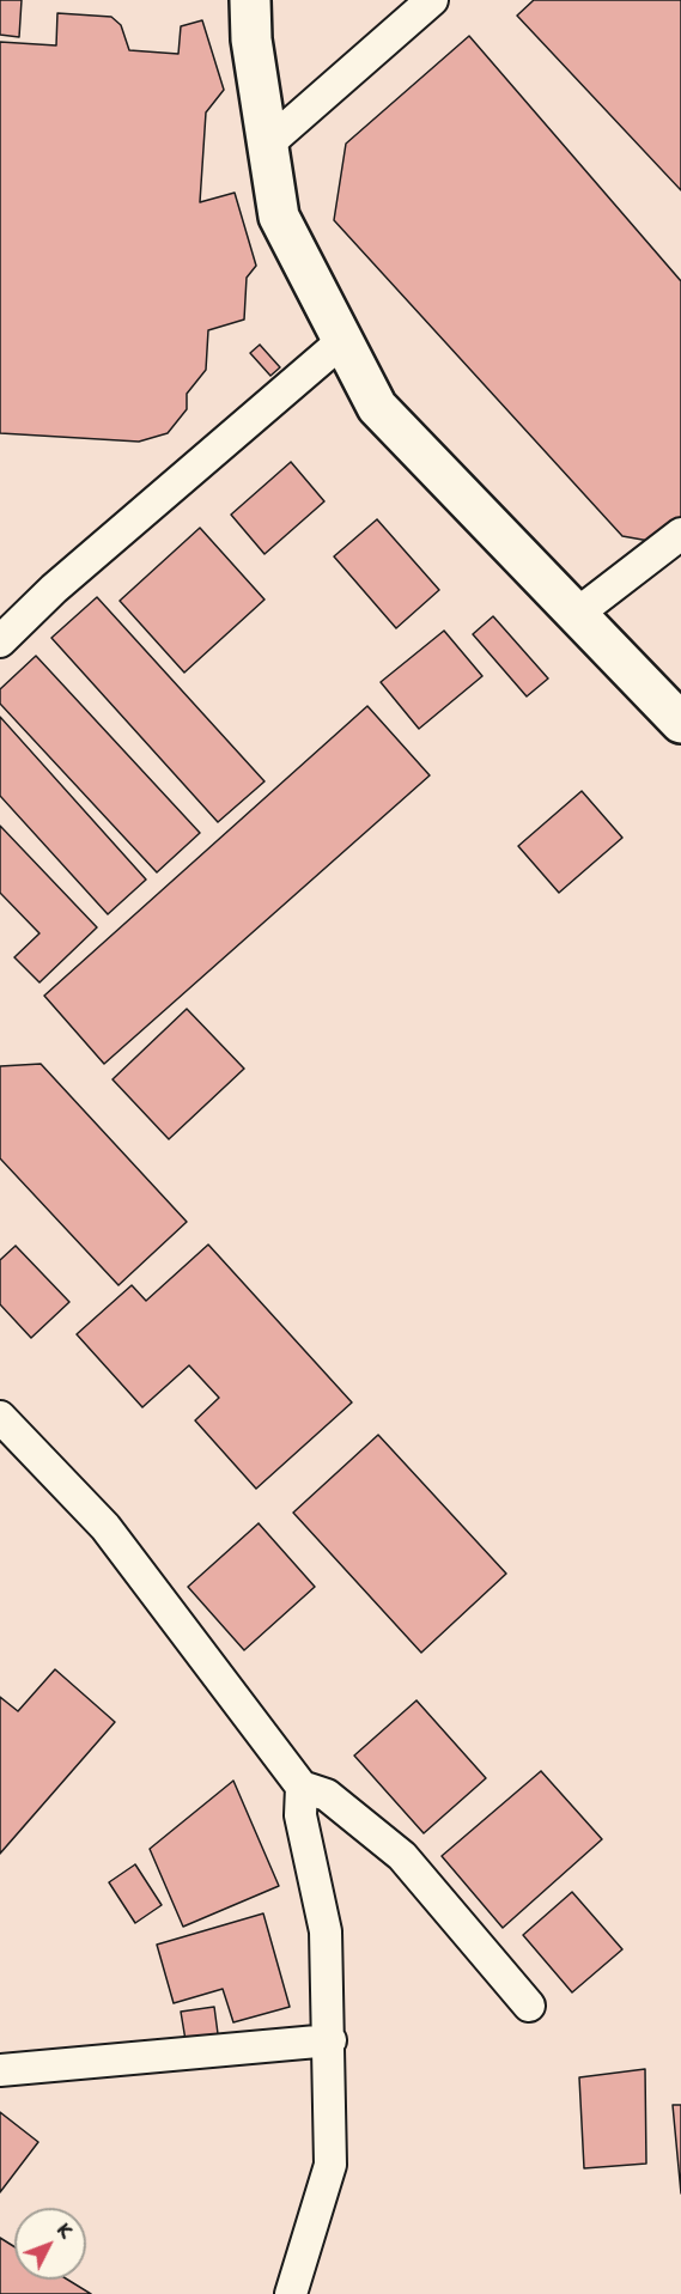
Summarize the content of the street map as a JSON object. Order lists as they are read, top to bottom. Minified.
{"north":"top right"}
